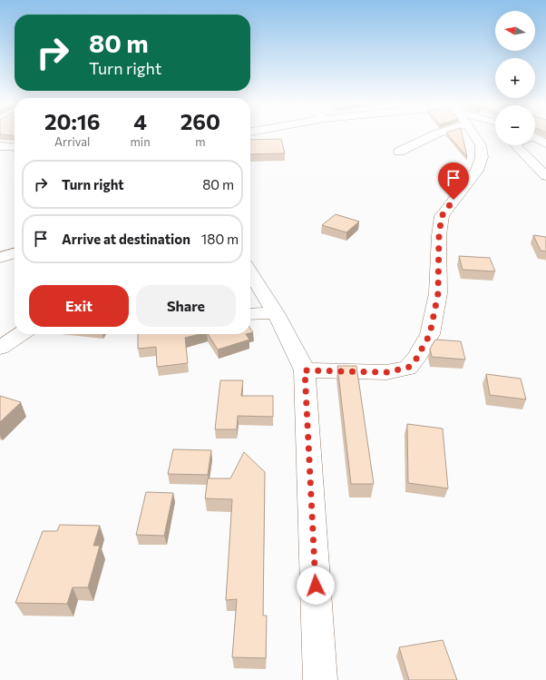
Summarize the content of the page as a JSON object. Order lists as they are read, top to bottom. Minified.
{"north":"left","page":{"map_buttons":["+","−"],"turn":["80 m","Turn right"],"eta":["20:16","Arrival","4","min","260","m"],"list":[{"name":"Turn right","value":"80 m"},{"name":"Arrive at destination","value":"180 m"}],"buttons":["Exit","Share"]}}
